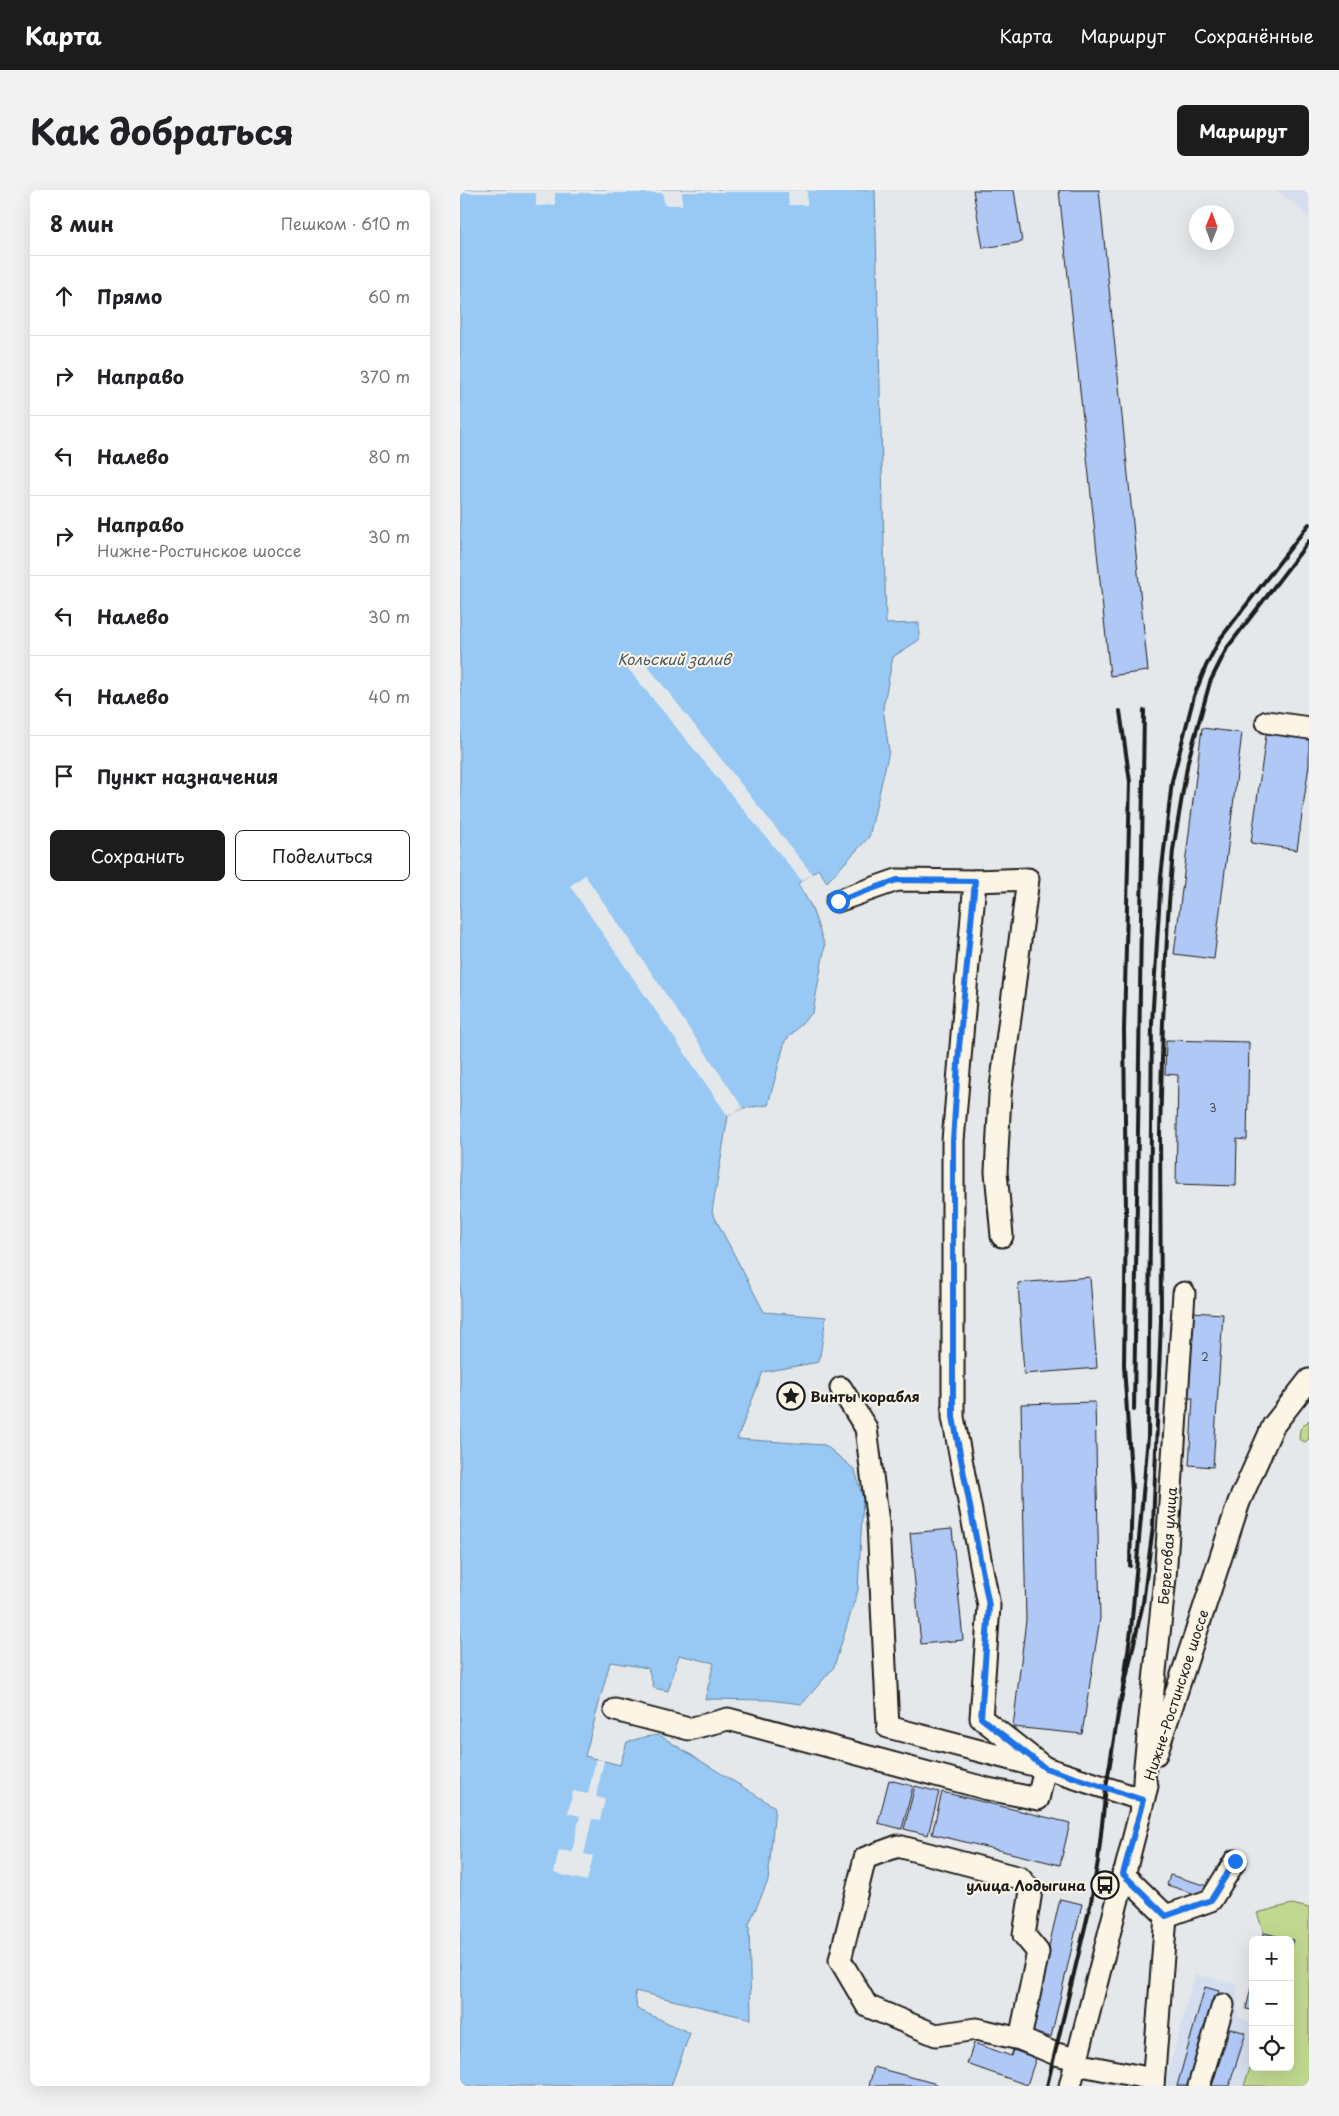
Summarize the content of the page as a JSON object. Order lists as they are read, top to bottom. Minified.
{"streets":{"street":["Береговая улица","Нижне-Ростинское шоссе"]},"crossings":[["Береговая улица","Нижне-Ростинское шоссе"]],"water":["Кольский залив"],"places":{"place":["Винты корабля"],"bus stop":["улица Лодыгина"]},"house_numbers":["3","2"],"north":"top","page":{"header":"Карта","nav":["Карта","Маршрут","Сохранённые"],"title":"Как добраться","buttons":["Маршрут",["Сохранить","Поделиться"]],"heading":["8 мин","Пешком · 610 m"],"list":[["Прямо","60 m"],["Направо","370 m"],["Налево","80 m"],["Направо","Нижне-Ростинское шоссе","30 m"],["Налево","30 m"],["Налево","40 m"],"Пункт назначения"],"map_buttons":["+","−"]}}
